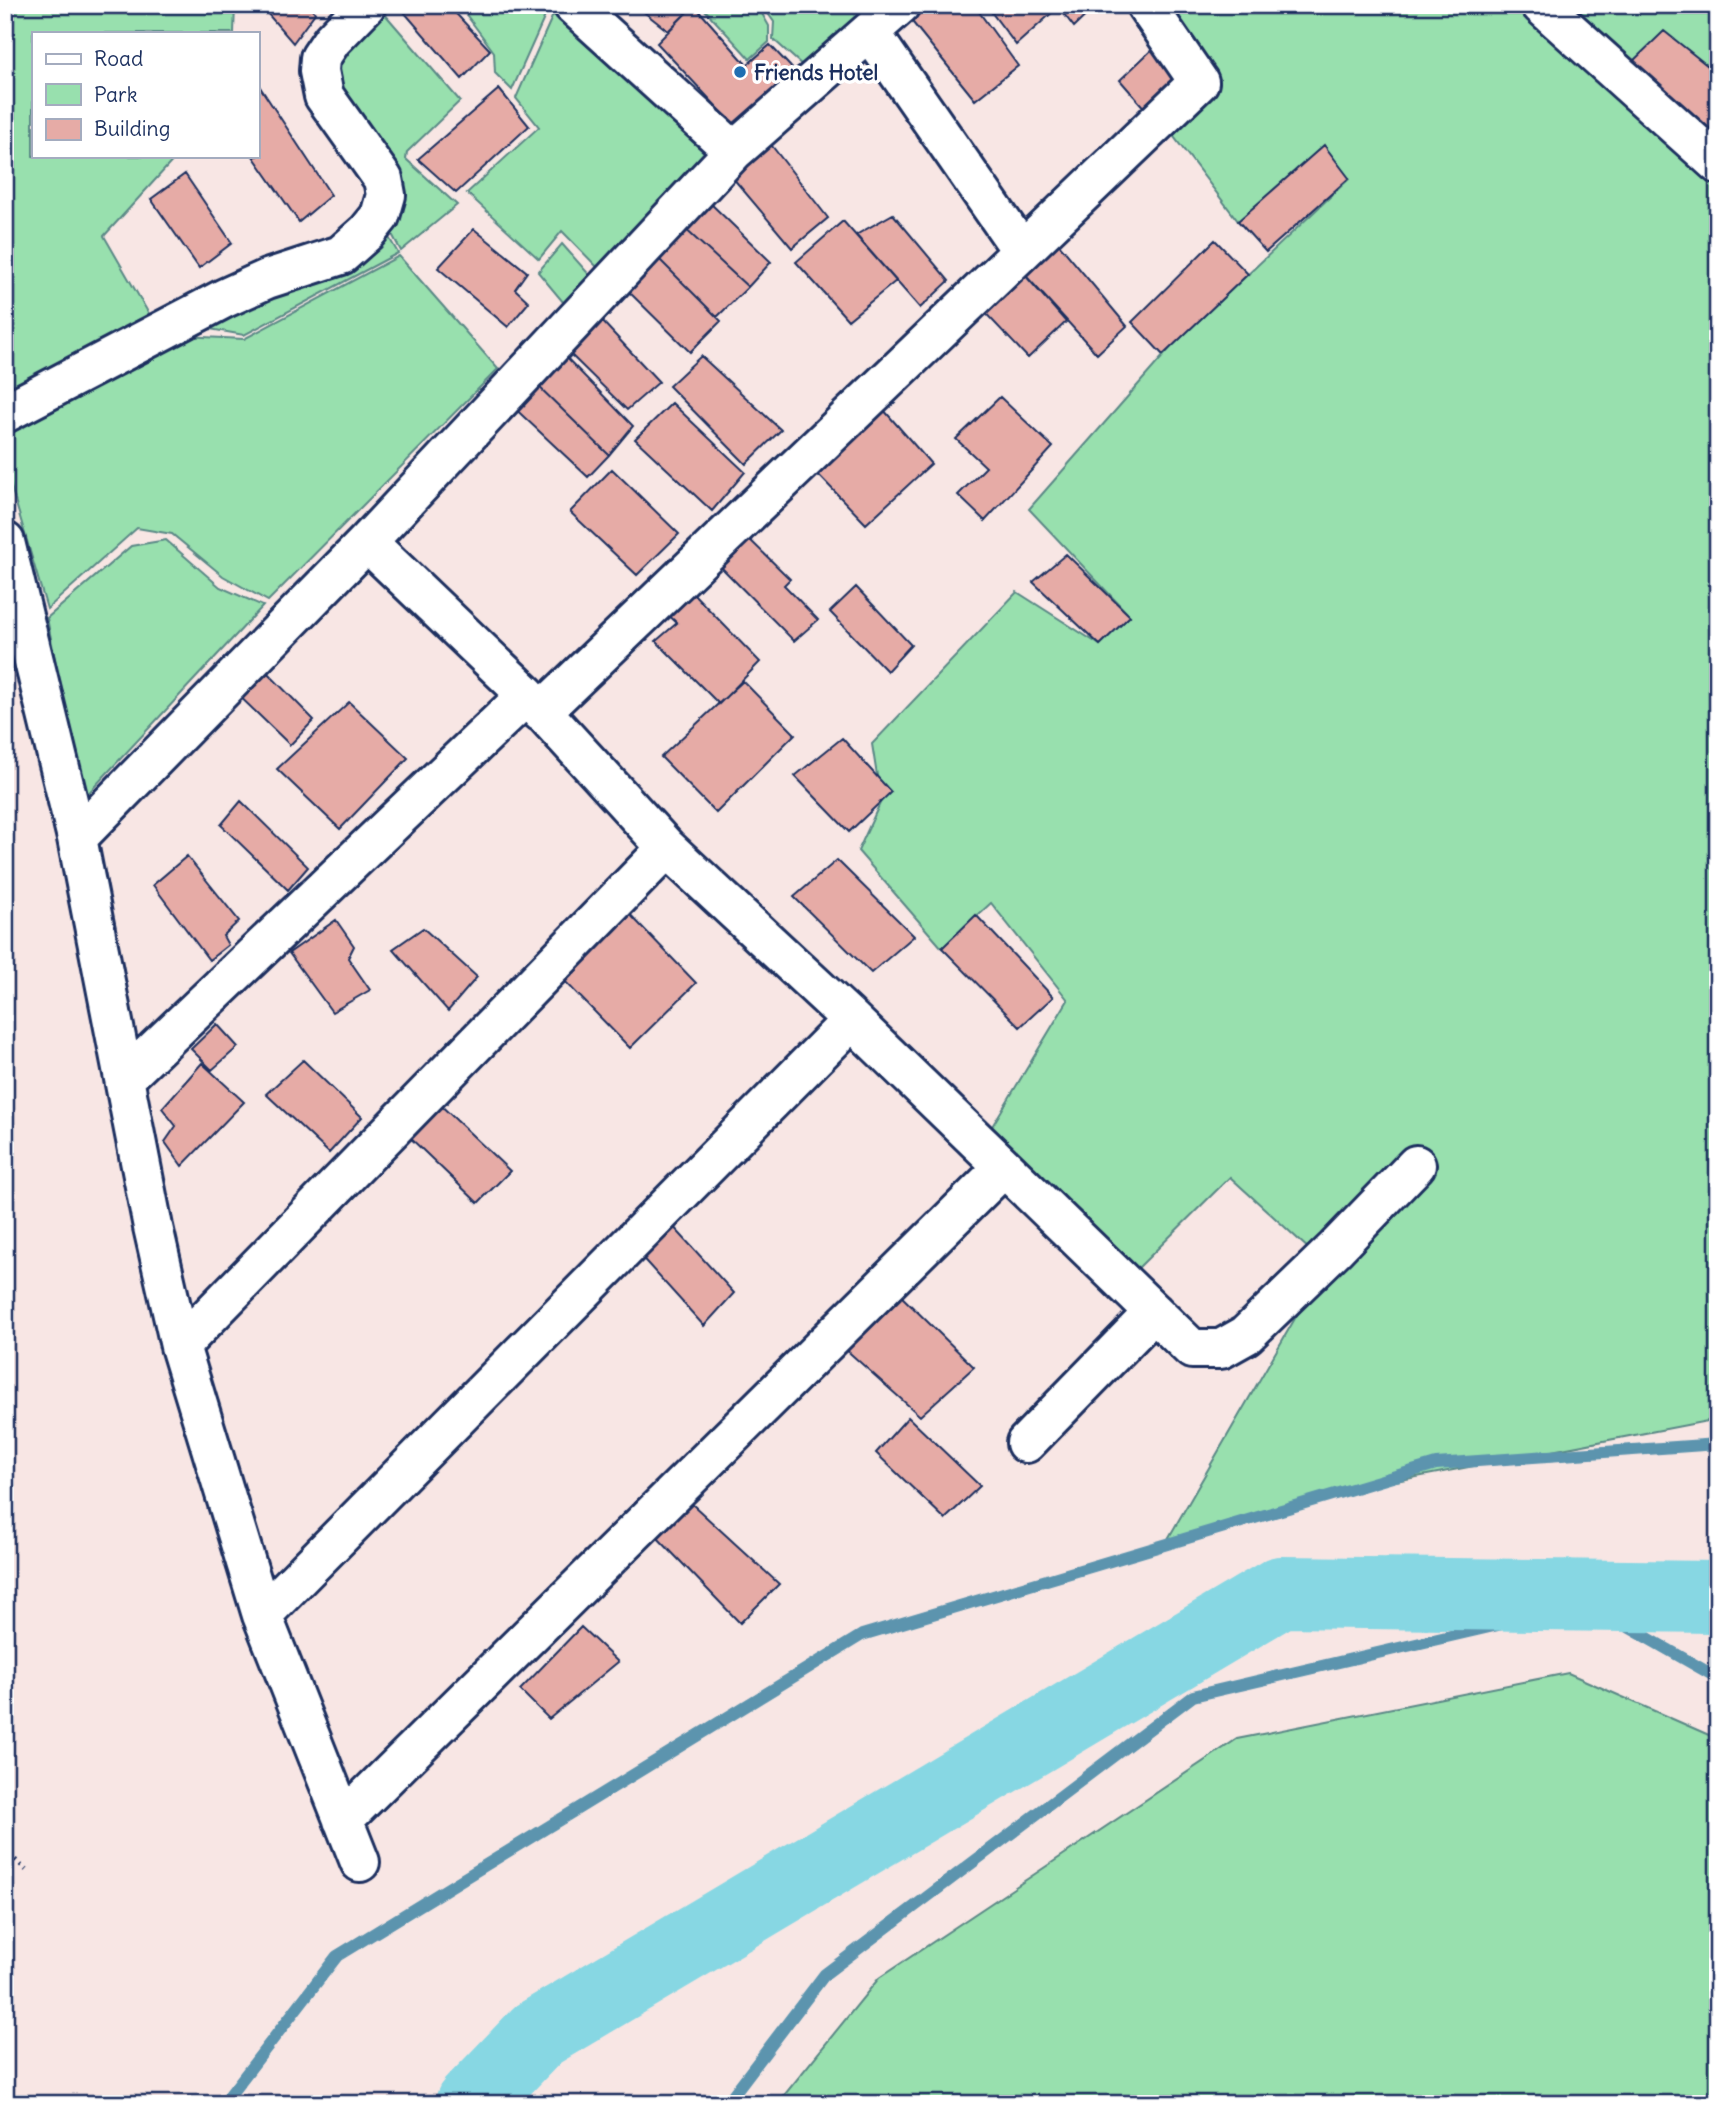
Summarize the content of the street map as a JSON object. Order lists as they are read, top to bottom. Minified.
{"places":["Friends Hotel"],"legend":["Road","Park","Building"]}
